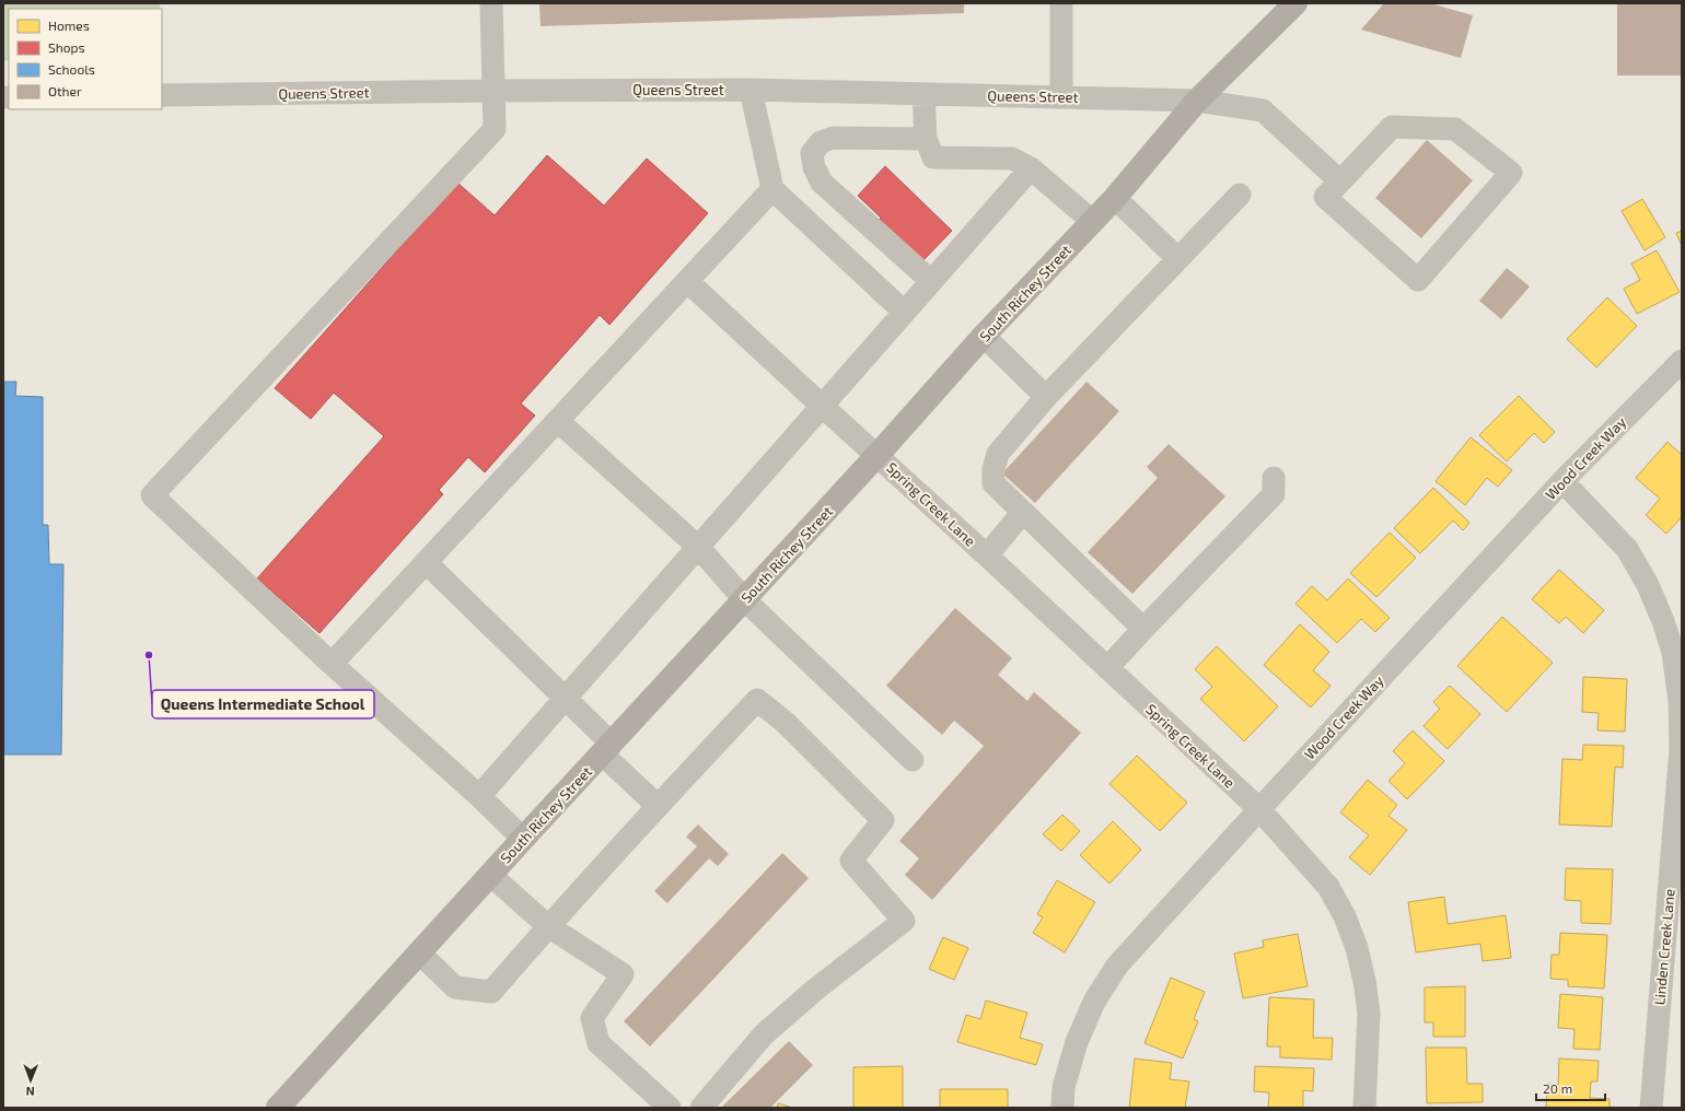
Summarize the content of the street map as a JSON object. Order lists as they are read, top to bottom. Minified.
{"streets":{"main road":["South Richey Street"],"street":["Queens Street","Wood Creek Way","Spring Creek Lane","Linden Creek Lane"]},"crossings":[["Queens Street","South Richey Street"],["South Richey Street","Spring Creek Lane"],["Wood Creek Way","Spring Creek Lane"],["Wood Creek Way","Linden Creek Lane"]],"places":["Queens Intermediate School"],"legend":["Homes","Shops","Schools","Other"],"scale_bar":"20 m","north":"bottom"}
